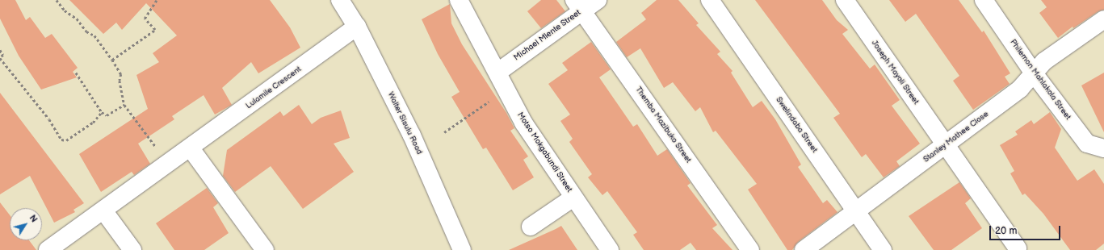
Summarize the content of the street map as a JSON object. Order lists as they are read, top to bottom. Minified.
{"streets":{"street":["Michael Mlente Street","Joseph Mayoli Street","Philemon Mahlakola Street","Lulamile Crescent","Walter Sisulu Road","Themba Mazibuko Street","Swelindaba Street","Stanley Mathee Close","Motso Mokgabundi Street"]},"crossings":[["Michael Mlente Street","Themba Mazibuko Street"],["Michael Mlente Street","Motso Mokgabundi Street"],["Joseph Mayoli Street","Stanley Mathee Close"],["Philemon Mahlakola Street","Stanley Mathee Close"],["Lulamile Crescent","Walter Sisulu Road"],["Swelindaba Street","Stanley Mathee Close"]],"scale_bar":"20 m","north":"top right"}
